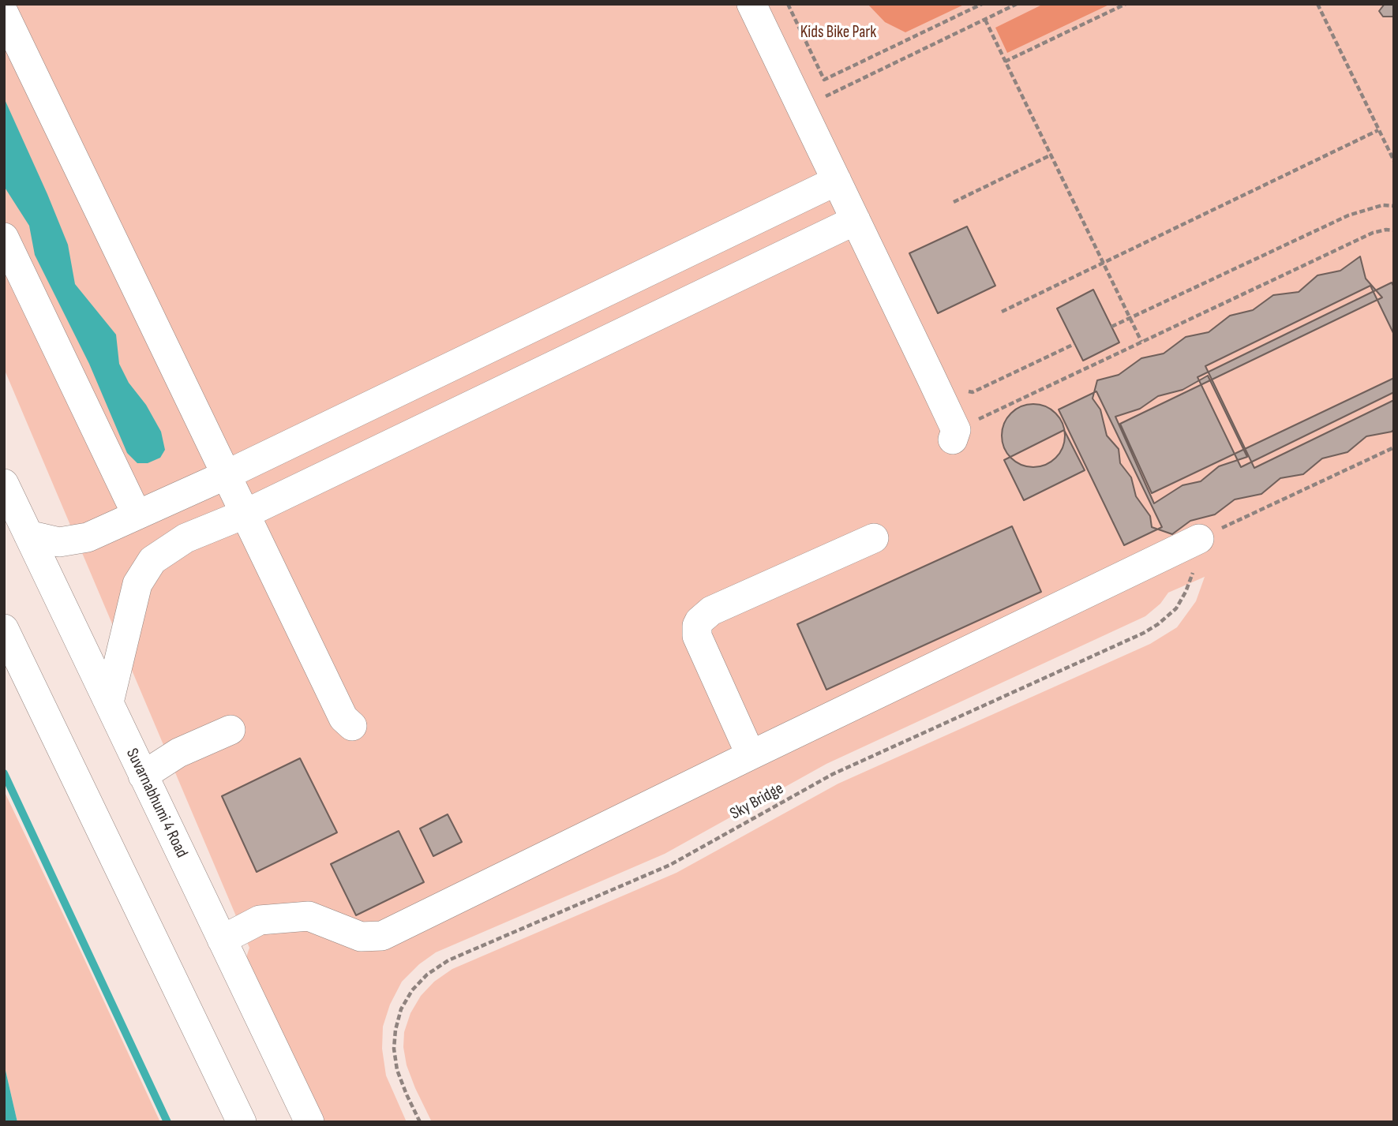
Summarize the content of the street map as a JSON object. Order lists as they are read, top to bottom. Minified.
{"streets":{"street":["Suvarnabhumi 4 Road"],"path":["Sky Bridge"]},"parks":["Kids Bike Park"]}
